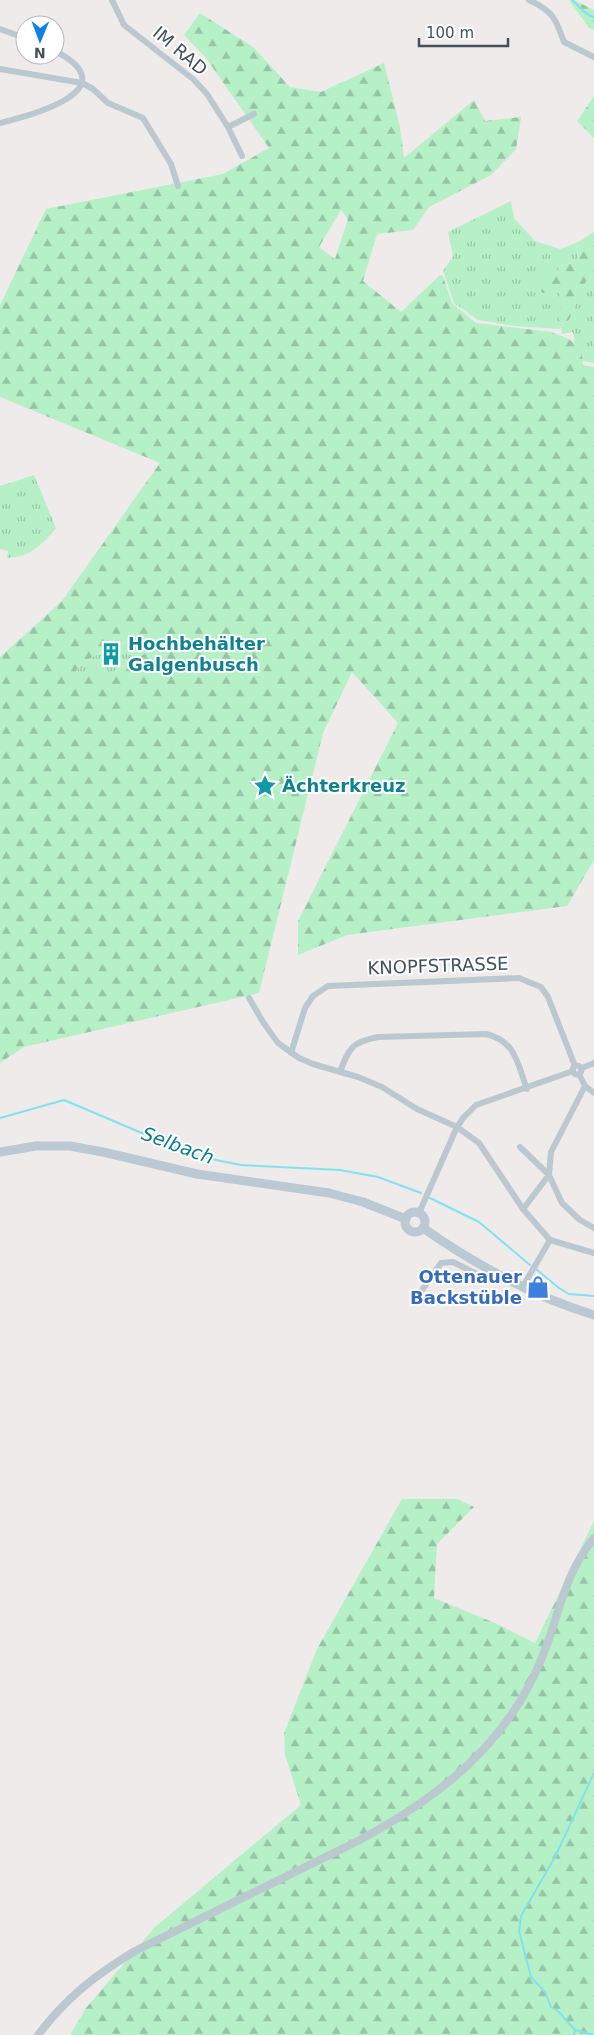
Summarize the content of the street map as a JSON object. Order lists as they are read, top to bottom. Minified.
{"streets":{"street":["IM RAD","KNOPFSTRASSE"]},"water":["Selbach"],"places":{"building":["Hochbehälter Galgenbusch"],"place":["Ächterkreuz"],"shop":["Ottenauer Backstüble"]},"scale_bar":"100 m","north":"bottom"}
